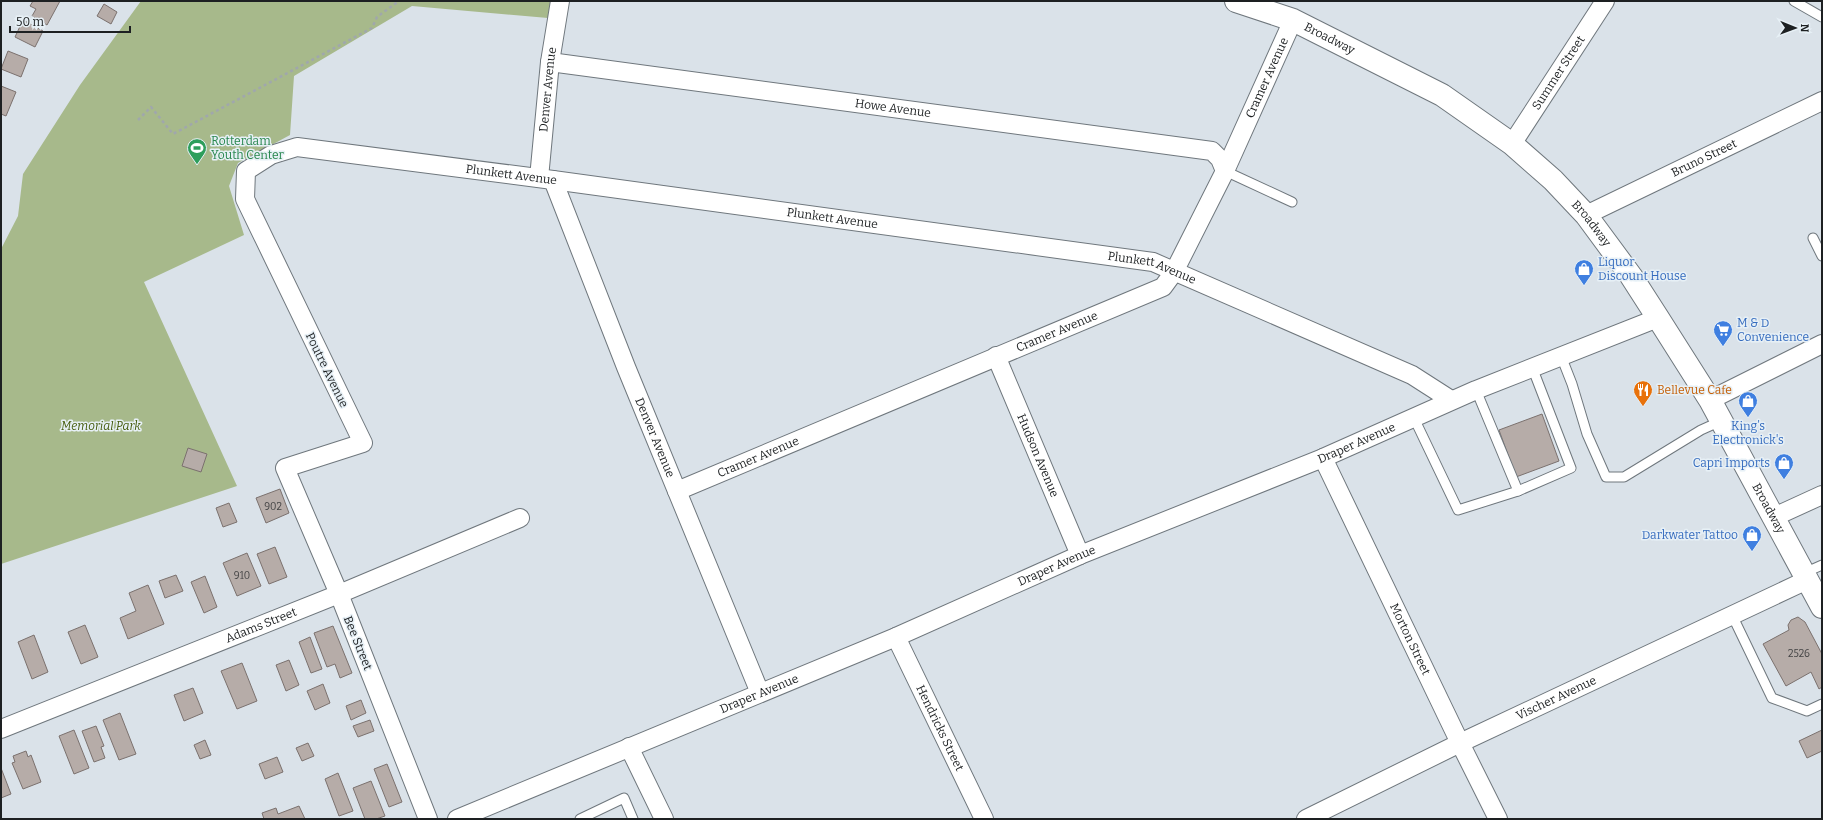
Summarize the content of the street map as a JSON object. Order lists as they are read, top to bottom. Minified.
{"streets":{"main road":["Broadway"],"street":["Summer Street","Cramer Avenue","Denver Avenue","Howe Avenue","Bruno Street","Plunkett Avenue","Poutre Avenue","Draper Avenue","Hudson Avenue","Adams Street","Morton Street","Bee Street","Vischer Avenue","Hendricks Street"]},"crossings":[["Broadway","Summer Street"],["Broadway","Cramer Avenue"],["Broadway","Bruno Street"],["Broadway","Draper Avenue"],["Broadway","Vischer Avenue"],["Cramer Avenue","Denver Avenue"],["Cramer Avenue","Howe Avenue"],["Cramer Avenue","Plunkett Avenue"],["Cramer Avenue","Hudson Avenue"],["Denver Avenue","Howe Avenue"],["Denver Avenue","Plunkett Avenue"],["Denver Avenue","Draper Avenue"],["Plunkett Avenue","Poutre Avenue"],["Plunkett Avenue","Draper Avenue"],["Poutre Avenue","Bee Street"],["Draper Avenue","Hudson Avenue"],["Draper Avenue","Morton Street"],["Draper Avenue","Hendricks Street"],["Adams Street","Bee Street"],["Morton Street","Vischer Avenue"]],"parks":["Memorial Park"],"places":{"sports":["Rotterdam Youth Center"],"shop":["Liquor Discount House","King’s Electronick's","Capri Imports","Darkwater Tattoo"],"supermarket":["M & D Convenience"],"restaurant":["Bellevue Cafe"]},"house_numbers":["902","910","2526"],"scale_bar":"50 m","north":"right"}
